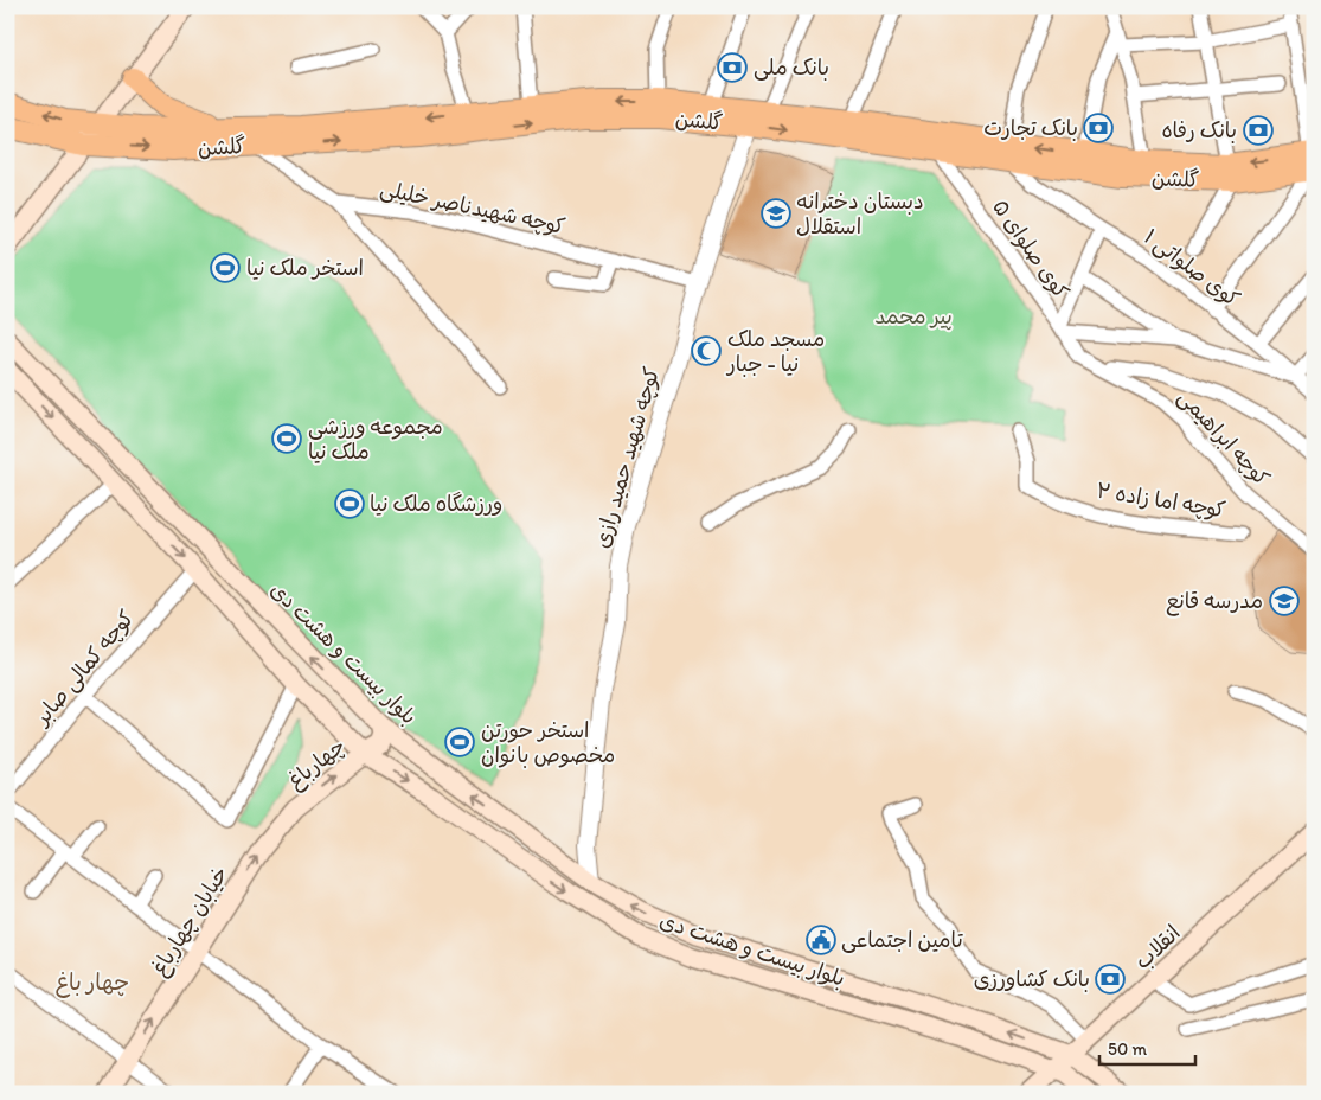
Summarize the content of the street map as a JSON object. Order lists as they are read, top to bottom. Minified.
{"streets":{"main road":["گلشن","بلوار بیست و هشت دی","چهارباغ","خیابان چهارباغ","انقلاب"],"street":["کوچه شهیدناصر خلیلی","کوی صلوای ۵","کوی صلواتی ۱","کوچه ابراهیمی","کوچه شهید حمید رازی","کوچه اما زاده ۲","کوچه کمالی صابر"]},"crossings":[["گلشن","کوچه شهیدناصر خلیلی"],["گلشن","کوی صلوای ۵"],["گلشن","کوی صلواتی ۱"],["گلشن","کوچه شهید حمید رازی"],["کوچه شهیدناصر خلیلی","کوچه شهید حمید رازی"],["کوی صلوای ۵","کوچه ابراهیمی"],["کوچه شهید حمید رازی","بلوار بیست و هشت دی"],["بلوار بیست و هشت دی","کوچه کمالی صابر"],["بلوار بیست و هشت دی","چهارباغ"],["بلوار بیست و هشت دی","انقلاب"],["چهارباغ","خیابان چهارباغ"]],"one_way":["چهارباغ","خیابان چهارباغ"],"districts":["چهار باغ"],"parks":["پیر محمد"],"places":{"bank":["بانک ملی","بانک تجارت","بانک رفاه","بانک کشاورزی"],"school or university":["دبستان دخترانه استقلال","مدرسه قانع"],"sports":["استخر ملک نیا","مجموعه ورزشی ملک نیا","ورزشگاه ملک نیا","استخر حورتن مخصوص بانوان"],"mosque":["مسجد ملک نیا - جبار"],"public building":["تامین اجتماعی"]},"scale_bar":"50 m"}
